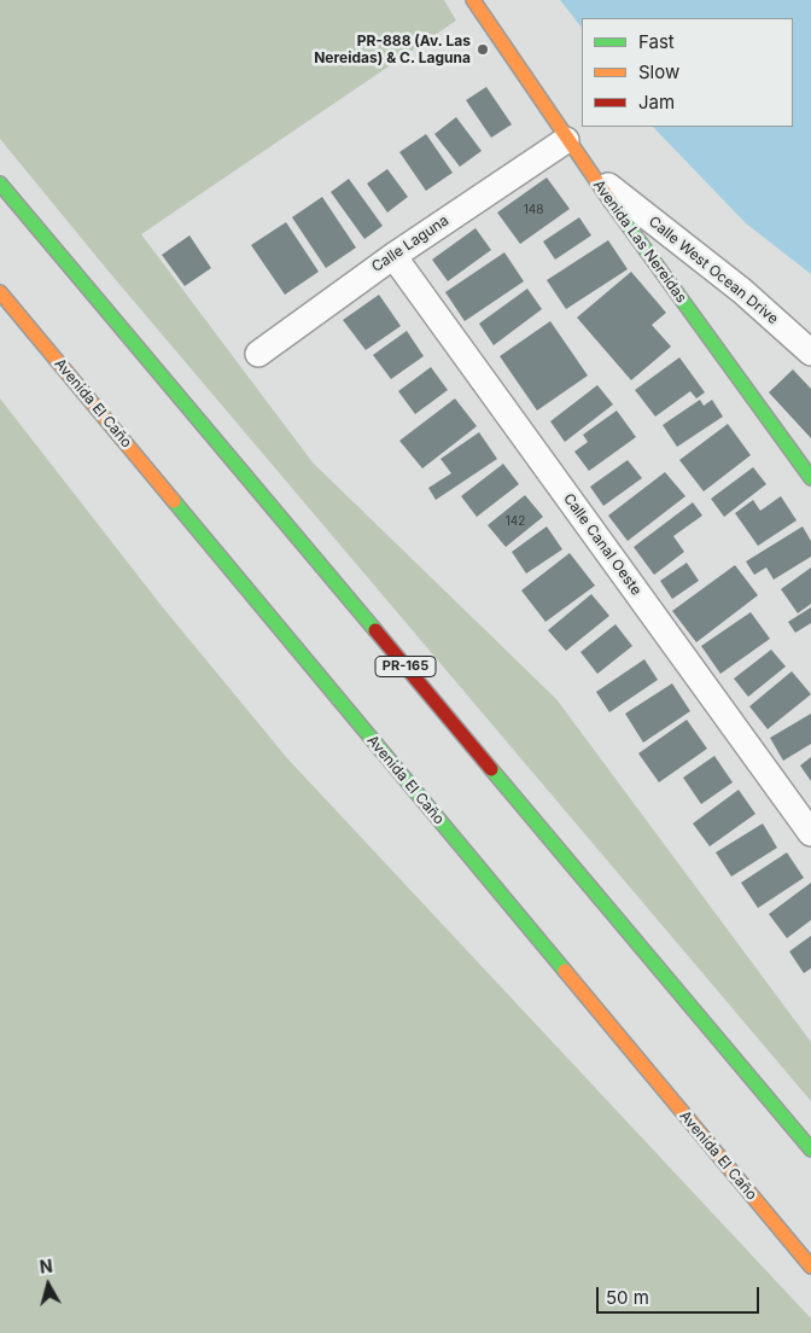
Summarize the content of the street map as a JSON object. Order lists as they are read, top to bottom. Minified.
{"streets":{"main road":["Avenida Las Nereidas","Avenida El Caño","PR-165"],"street":["Calle Laguna","Calle West Ocean Drive","Calle Canal Oeste"]},"crossings":[["Avenida Las Nereidas","Calle Laguna"],["Avenida Las Nereidas","Calle West Ocean Drive"],["Calle Laguna","Calle Canal Oeste"]],"places":["PR-888 (Av. Las Nereidas) & C. Laguna"],"house_numbers":["148","142"],"legend":["Fast","Slow","Jam"],"scale_bar":"50 m","north":"top"}
